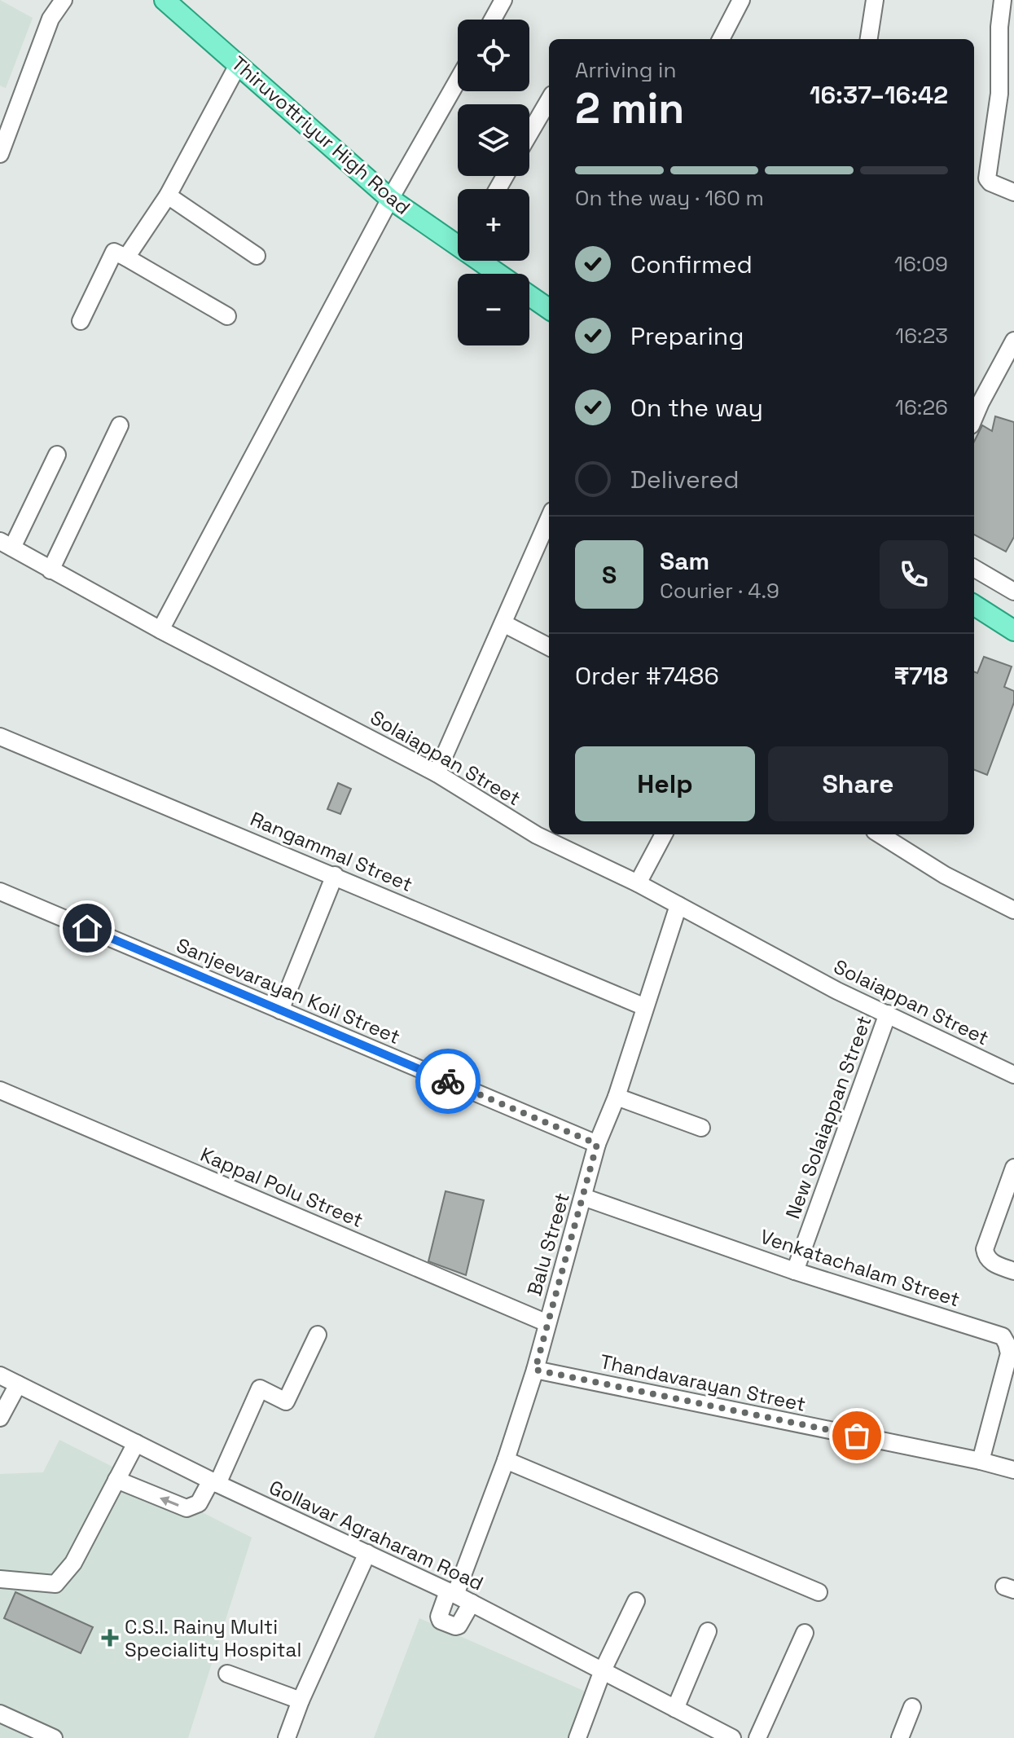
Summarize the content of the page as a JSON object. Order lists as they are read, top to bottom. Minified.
{"streets":{"main road":["Thiruvottriyur High Road"],"street":["Solaiappan Street","Rangammal Street","Sanjeevarayan Koil Street","New Solaiappan Street","Kappal Polu Street","Balu Street","Venkatachalam Street","Thandavarayan Street","Gollavar Agraharam Road"]},"crossings":[["Solaiappan Street","New Solaiappan Street"],["Solaiappan Street","Balu Street"],["Rangammal Street","Balu Street"],["Sanjeevarayan Koil Street","Balu Street"],["New Solaiappan Street","Venkatachalam Street"],["Kappal Polu Street","Balu Street"],["Balu Street","Venkatachalam Street"],["Balu Street","Thandavarayan Street"],["Balu Street","Gollavar Agraharam Road"],["Venkatachalam Street","Thandavarayan Street"]],"places":{"health":["C.S.I. Rainy Multi Speciality Hospital"]},"page":{"map_buttons":["+","−"],"heading":["2 min","Arriving in","16:37–16:42"],"panel":["Sam","Courier · 4.9","Order #7486","₹718"],"bar":"On the way · 160 m","list":[["Confirmed","16:09"],["Preparing","16:23"],["On the way","16:26"],"Delivered"],"round":"S","buttons":["Help","Share"]}}
